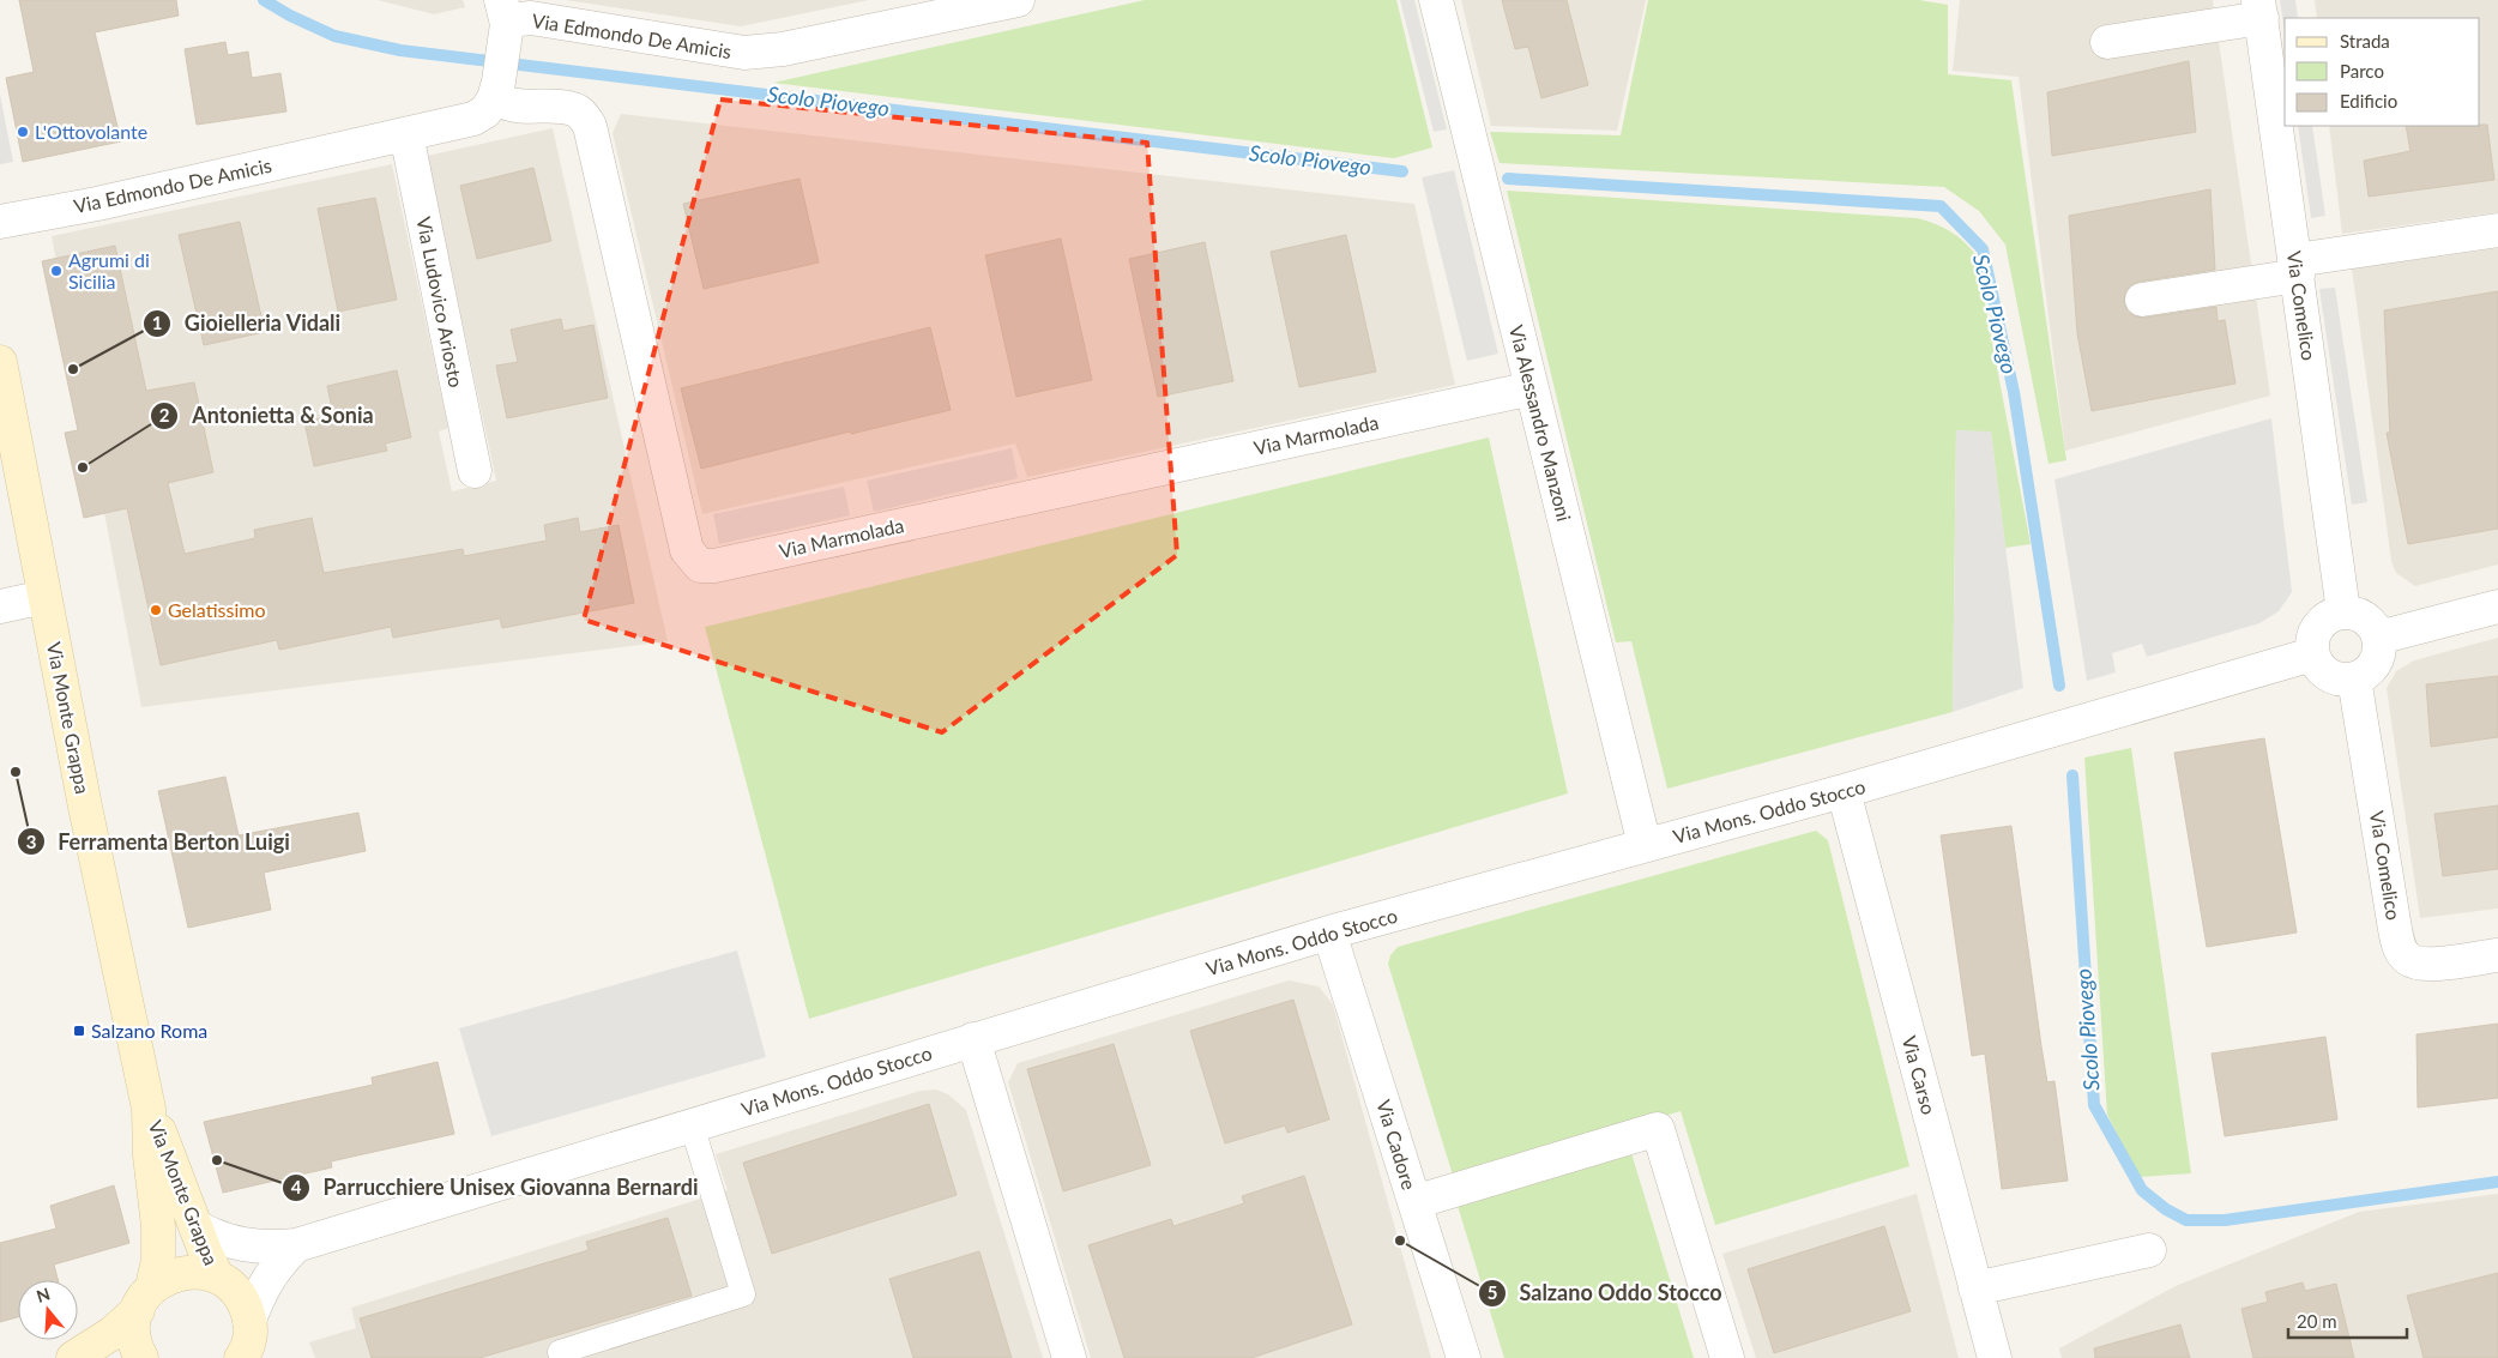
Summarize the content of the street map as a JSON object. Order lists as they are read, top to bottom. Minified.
{"streets":{"street":["Via Edmondo De Amicis","Via Ludovico Ariosto","Via Comelico","Via Alessandro Manzoni","Via Marmolada","Via Monte Grappa","Via Mons. Oddo Stocco","Via Carso","Via Cadore"]},"crossings":[["Via Edmondo De Amicis","Via Ludovico Ariosto"],["Via Edmondo De Amicis","Via Marmolada"],["Via Comelico","Via Mons. Oddo Stocco"],["Via Alessandro Manzoni","Via Marmolada"],["Via Alessandro Manzoni","Via Mons. Oddo Stocco"],["Via Monte Grappa","Via Mons. Oddo Stocco"],["Via Mons. Oddo Stocco","Via Carso"],["Via Mons. Oddo Stocco","Via Cadore"]],"water":["Scolo Piovego"],"places":{"other":["L'Ottovolante","Agrumi di Sicilia","Gioielleria Vidali","Antonietta & Sonia","Gelatissimo","Ferramenta Berton Luigi","Parrucchiere Unisex Giovanna Bernardi","Salzano Oddo Stocco"],"transit":["Salzano Roma"]},"legend":["Strada","Parco","Edificio"],"scale_bar":"20 m","north":"top"}
